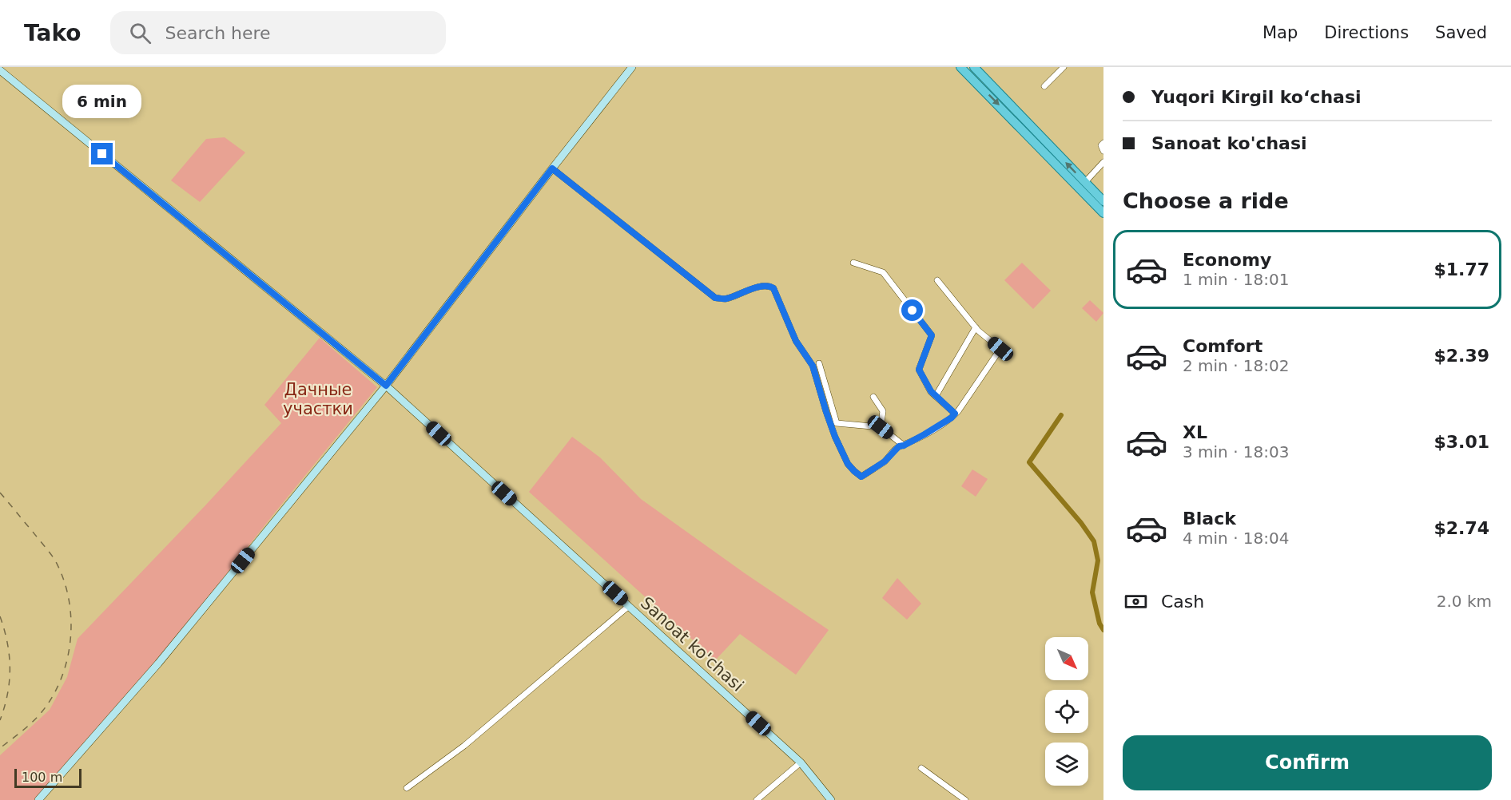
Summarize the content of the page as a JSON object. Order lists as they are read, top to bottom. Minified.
{"streets":{"main road":["Sanoat ko'chasi"]},"parks":["Дачные участки"],"scale_bar":"100 m","north":"bottom right","page":{"header":"Tako","search":"Search here","nav":["Map","Directions","Saved"],"banner":["Yuqori Kirgil koʻchasi","Sanoat ko'chasi"],"bubble":"6 min","heading":"Choose a ride","list":[{"name":"Economy","note":"1 min · 18:01","value":"$1.77"},{"name":"Comfort","note":"2 min · 18:02","value":"$2.39"},{"name":"XL","note":"3 min · 18:03","value":"$3.01"},{"name":"Black","note":"4 min · 18:04","value":"$2.74"}],"pay":["Cash","2.0 km"],"buttons":"Confirm","scale":"100 m"}}
